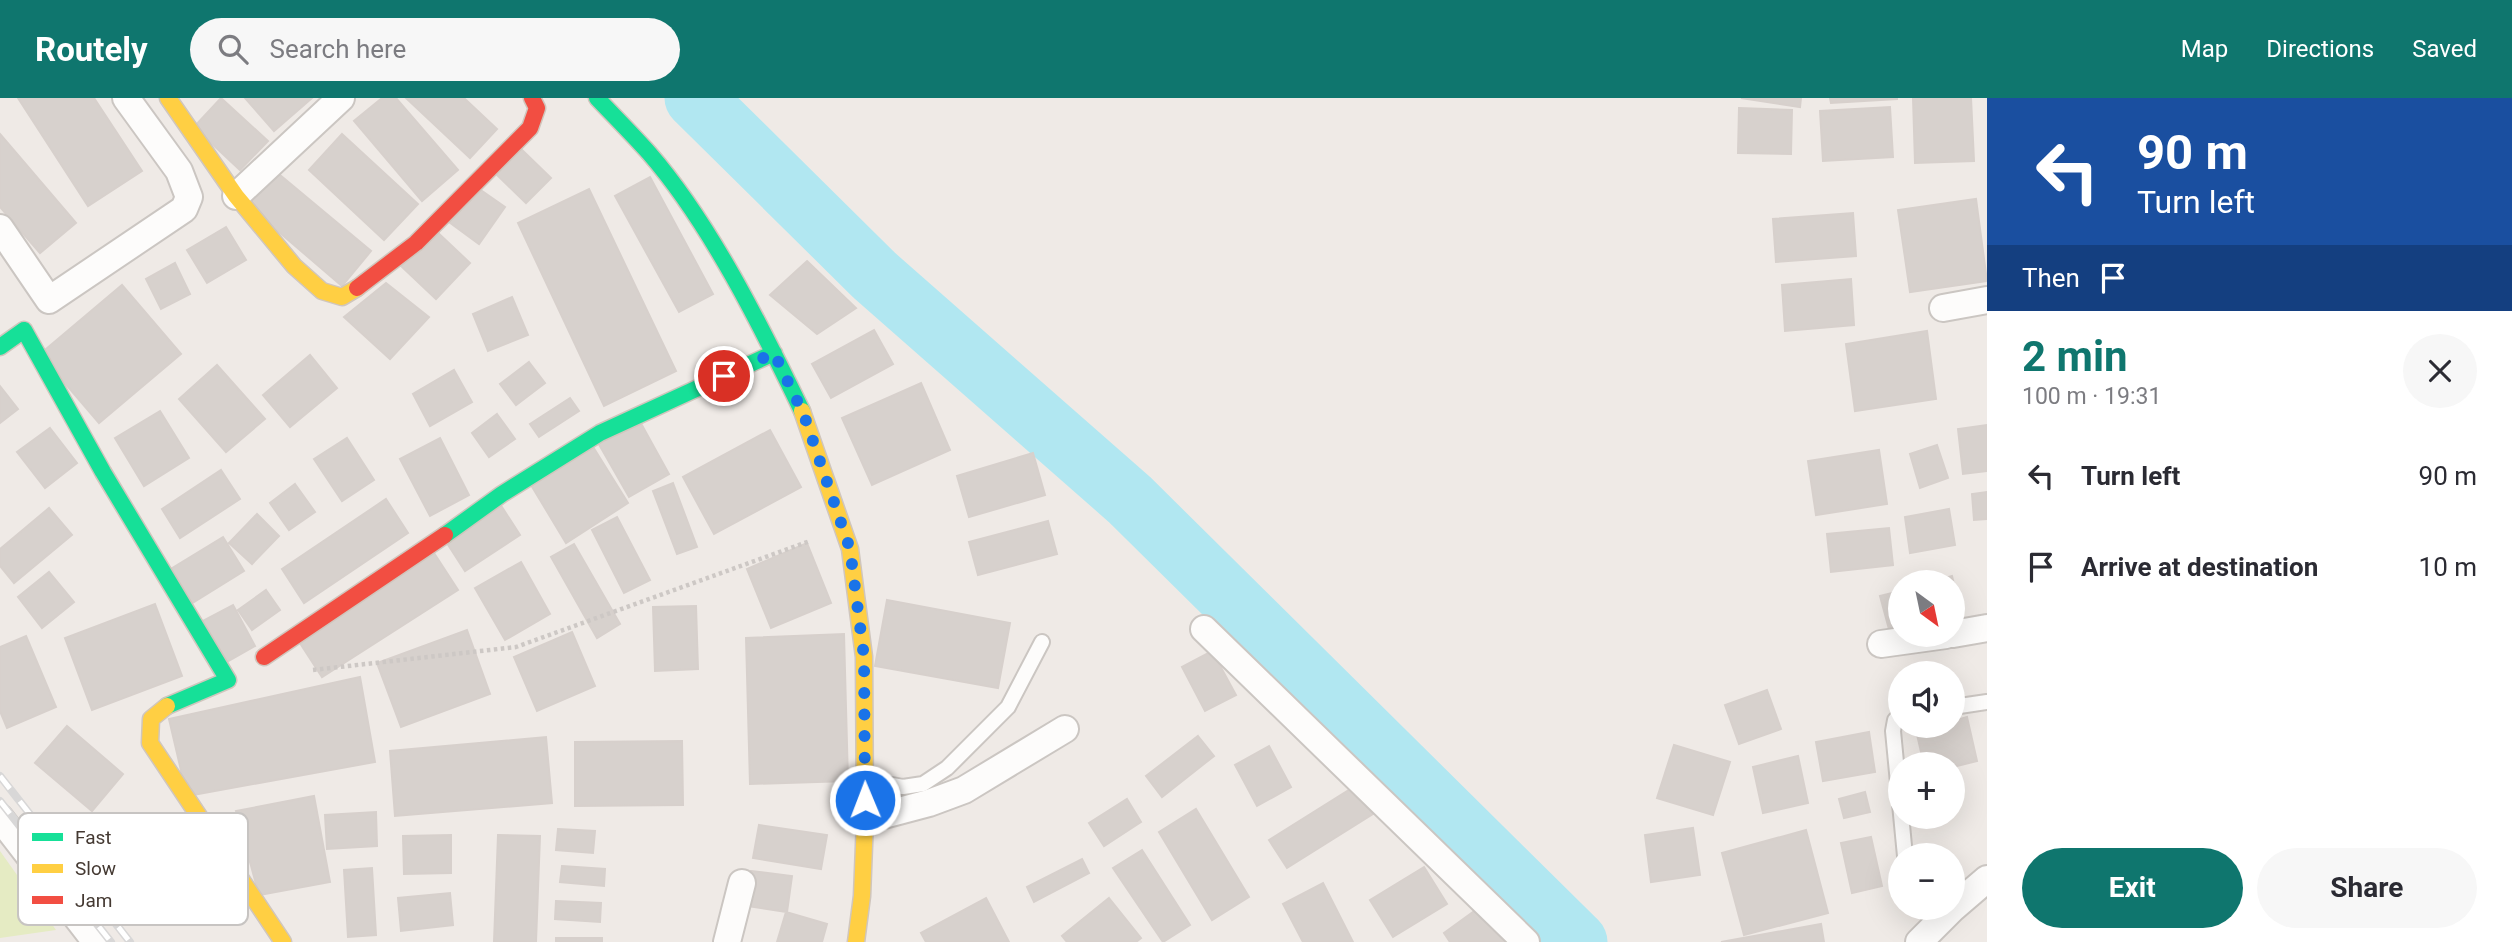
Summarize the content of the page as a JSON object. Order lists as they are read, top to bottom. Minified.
{"legend":["Fast","Slow","Jam"],"north":"bottom right","page":{"header":"Routely","search":"Search here","nav":["Map","Directions","Saved"],"turn":["90 m","Turn left"],"then":"Then","heading":["2 min","100 m · 19:31"],"list":[{"name":"Turn left","value":"90 m"},{"name":"Arrive at destination","value":"10 m"}],"map_buttons":["+","−"],"buttons":["Exit","Share"]}}
